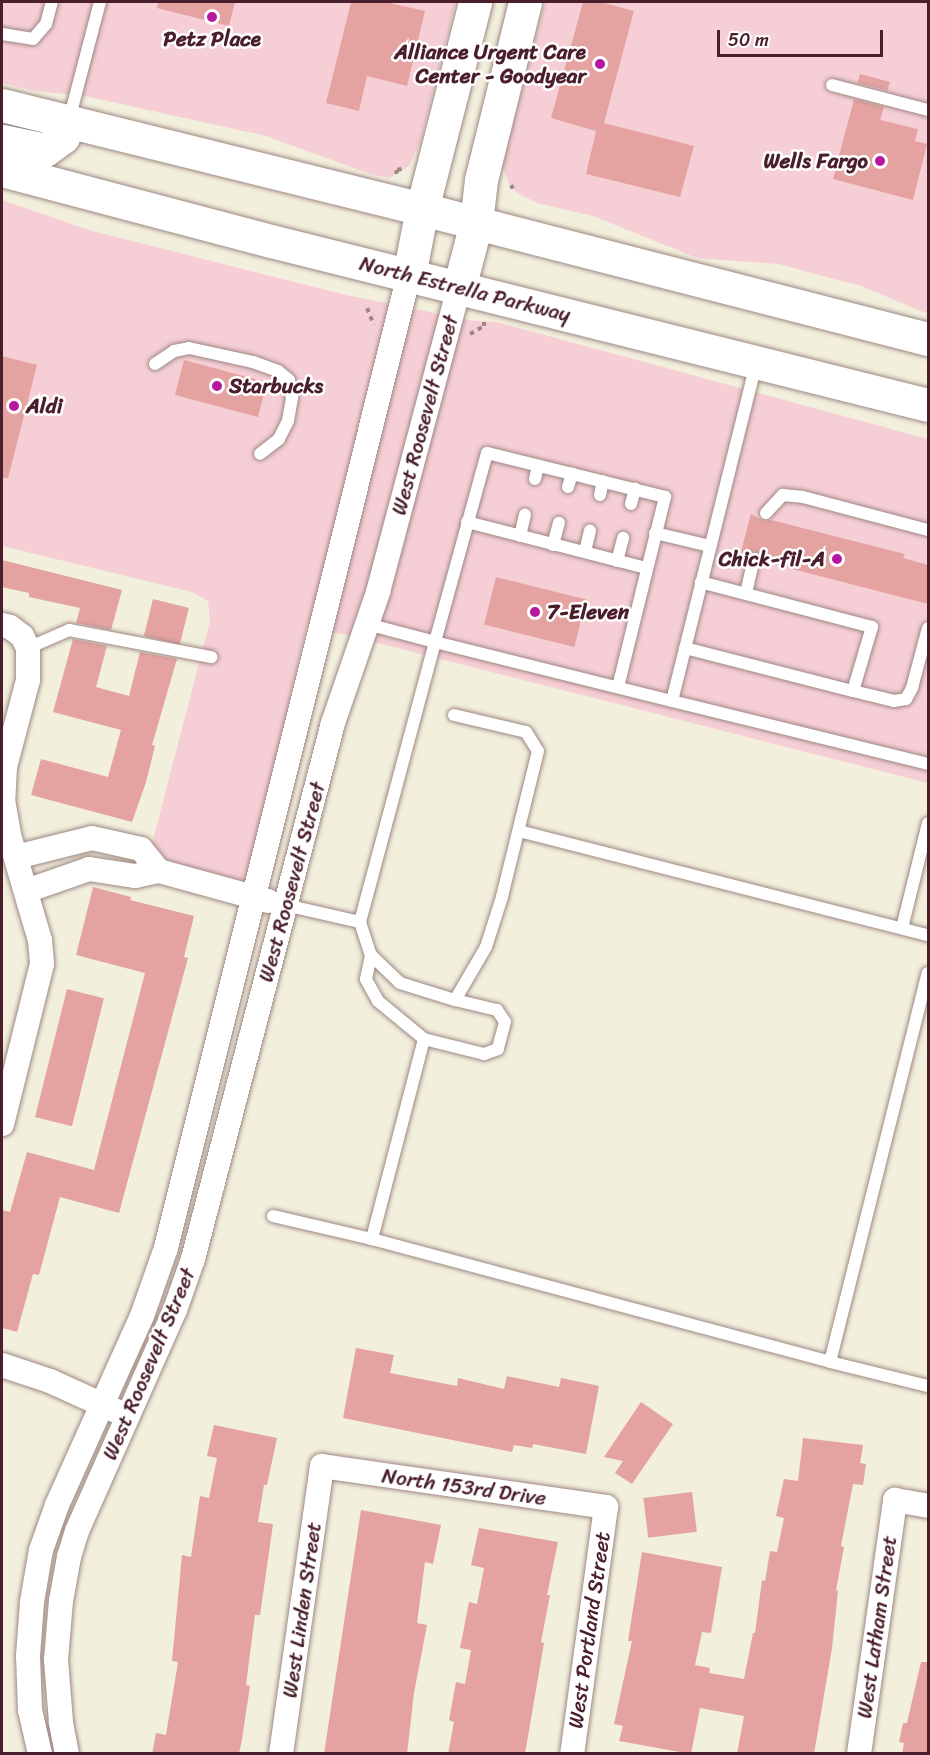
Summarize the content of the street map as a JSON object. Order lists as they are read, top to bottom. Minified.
{"streets":{"main road":["North Estrella Parkway","West Roosevelt Street"],"street":["North 153rd Drive","West Linden Street","West Latham Street","West Portland Street"]},"crossings":[["North Estrella Parkway","West Roosevelt Street"],["North 153rd Drive","West Linden Street"],["North 153rd Drive","West Portland Street"]],"places":["Petz Place","Alliance Urgent Care Center - Goodyear","Wells Fargo","Starbucks","Aldi","Chick-fil-A","7-Eleven"],"scale_bar":"50 m"}
